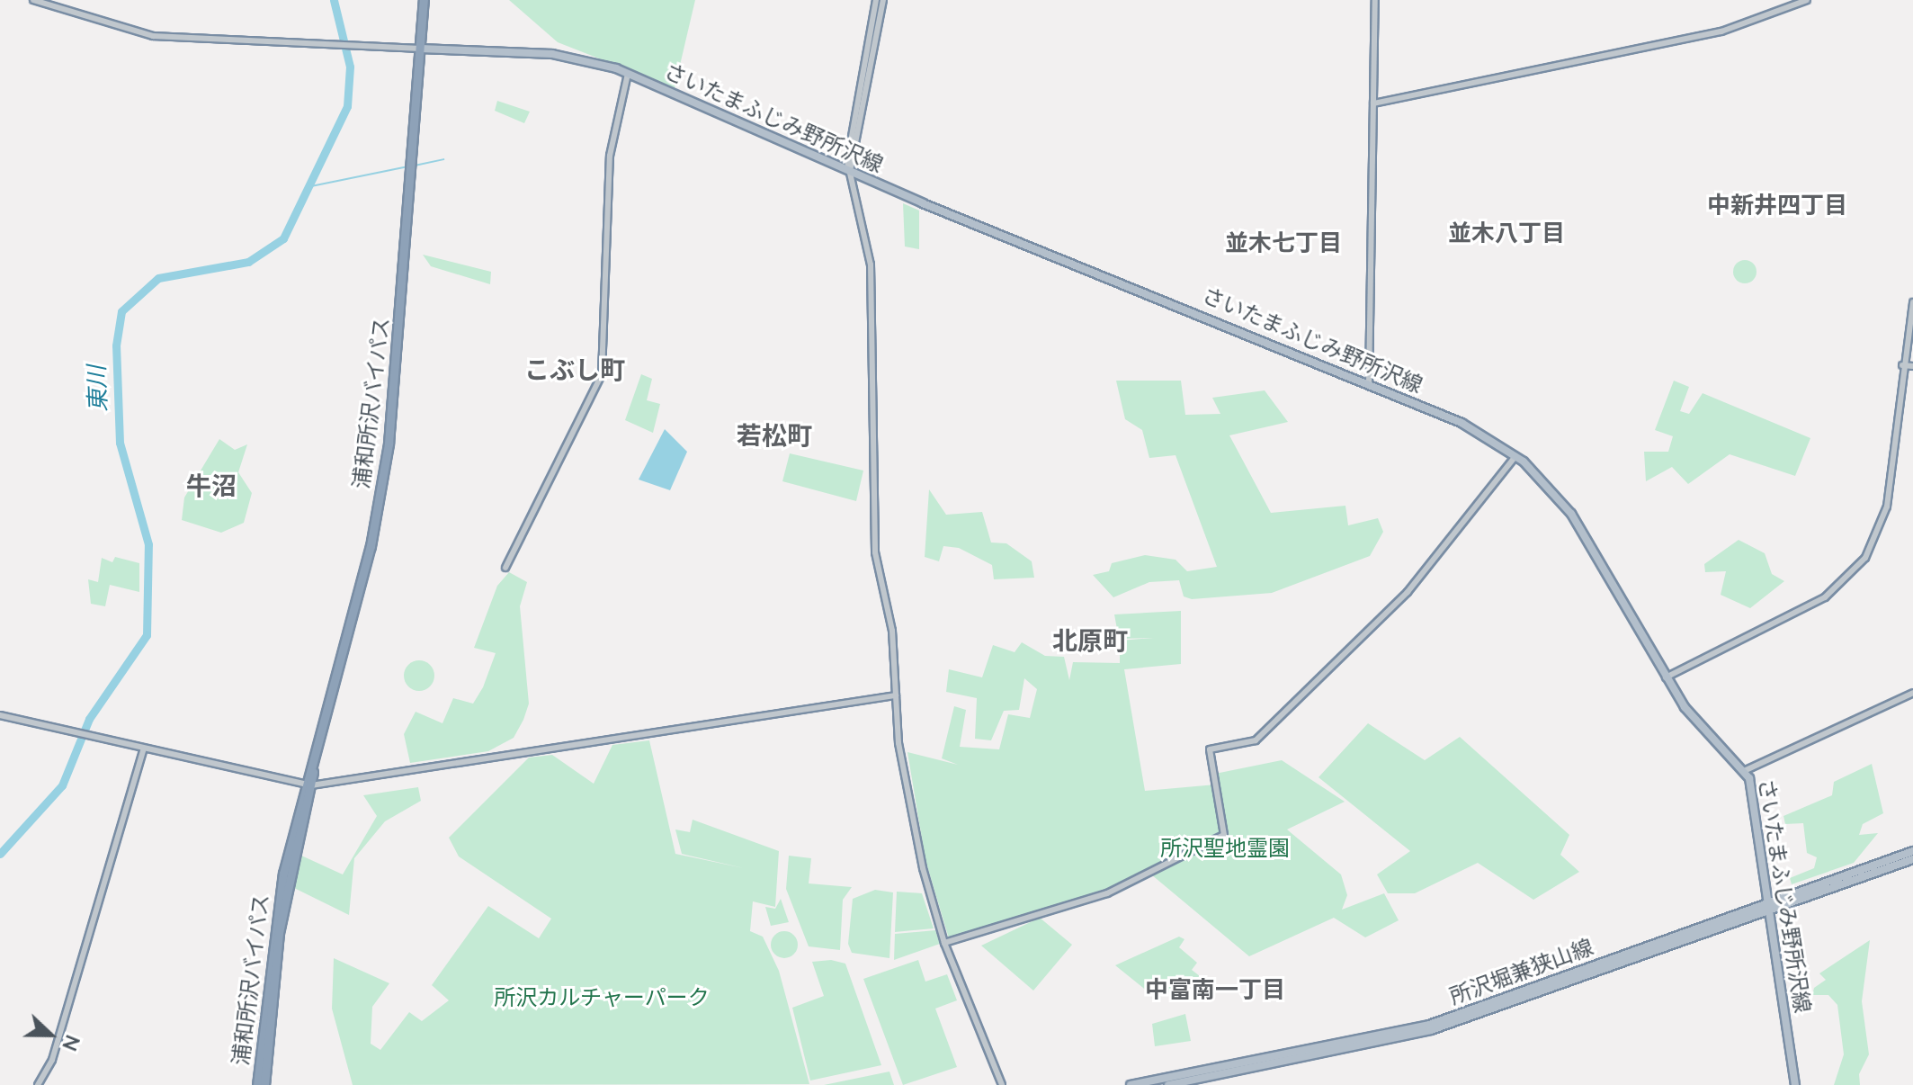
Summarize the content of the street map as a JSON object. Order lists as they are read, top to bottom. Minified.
{"streets":{"highway":["浦和所沢バイパス"],"main road":["さいたまふじみ野所沢線","所沢堀兼狭山線"]},"crossings":[["さいたまふじみ野所沢線","浦和所沢バイパス"],["さいたまふじみ野所沢線","所沢堀兼狭山線"]],"districts":["中新井四丁目","並木八丁目","並木七丁目","こぶし町","若松町","牛沼","北原町","中富南一丁目"],"water":["東川"],"parks":["所沢聖地霊園","所沢カルチャーパーク"],"north":"right"}
